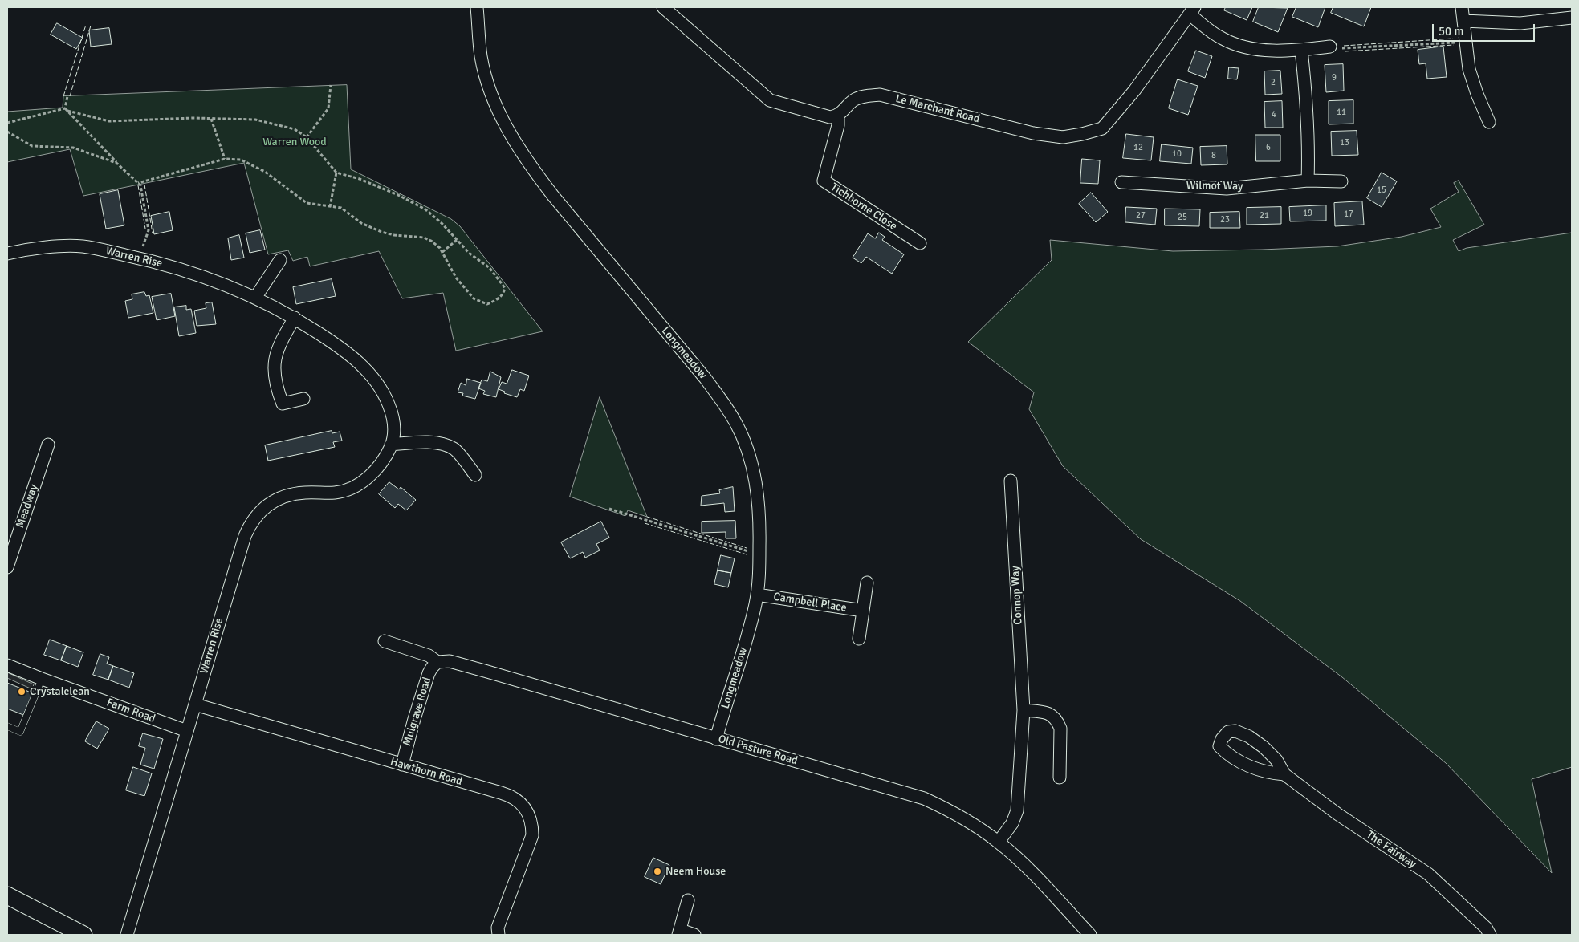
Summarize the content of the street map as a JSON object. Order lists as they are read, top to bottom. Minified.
{"streets":{"street":["Le Marchant Road","Wilmot Way","Tichborne Close","Warren Rise","Longmeadow","Meadway","Connop Way","Campbell Place","Farm Road","Mulgrave Road","Old Pasture Road","Hawthorn Road","The Fairway"]},"crossings":[["Le Marchant Road","Tichborne Close"],["Warren Rise","Farm Road"],["Warren Rise","Hawthorn Road"],["Longmeadow","Campbell Place"],["Longmeadow","Old Pasture Road"],["Connop Way","Old Pasture Road"],["Mulgrave Road","Old Pasture Road"],["Mulgrave Road","Hawthorn Road"]],"parks":["Warren Wood"],"places":["Crystalclean","Neem House"],"house_numbers":["9","2","11","4","13","12","6","10","8","15","19","17","27","21","25","23"],"scale_bar":"50 m"}
